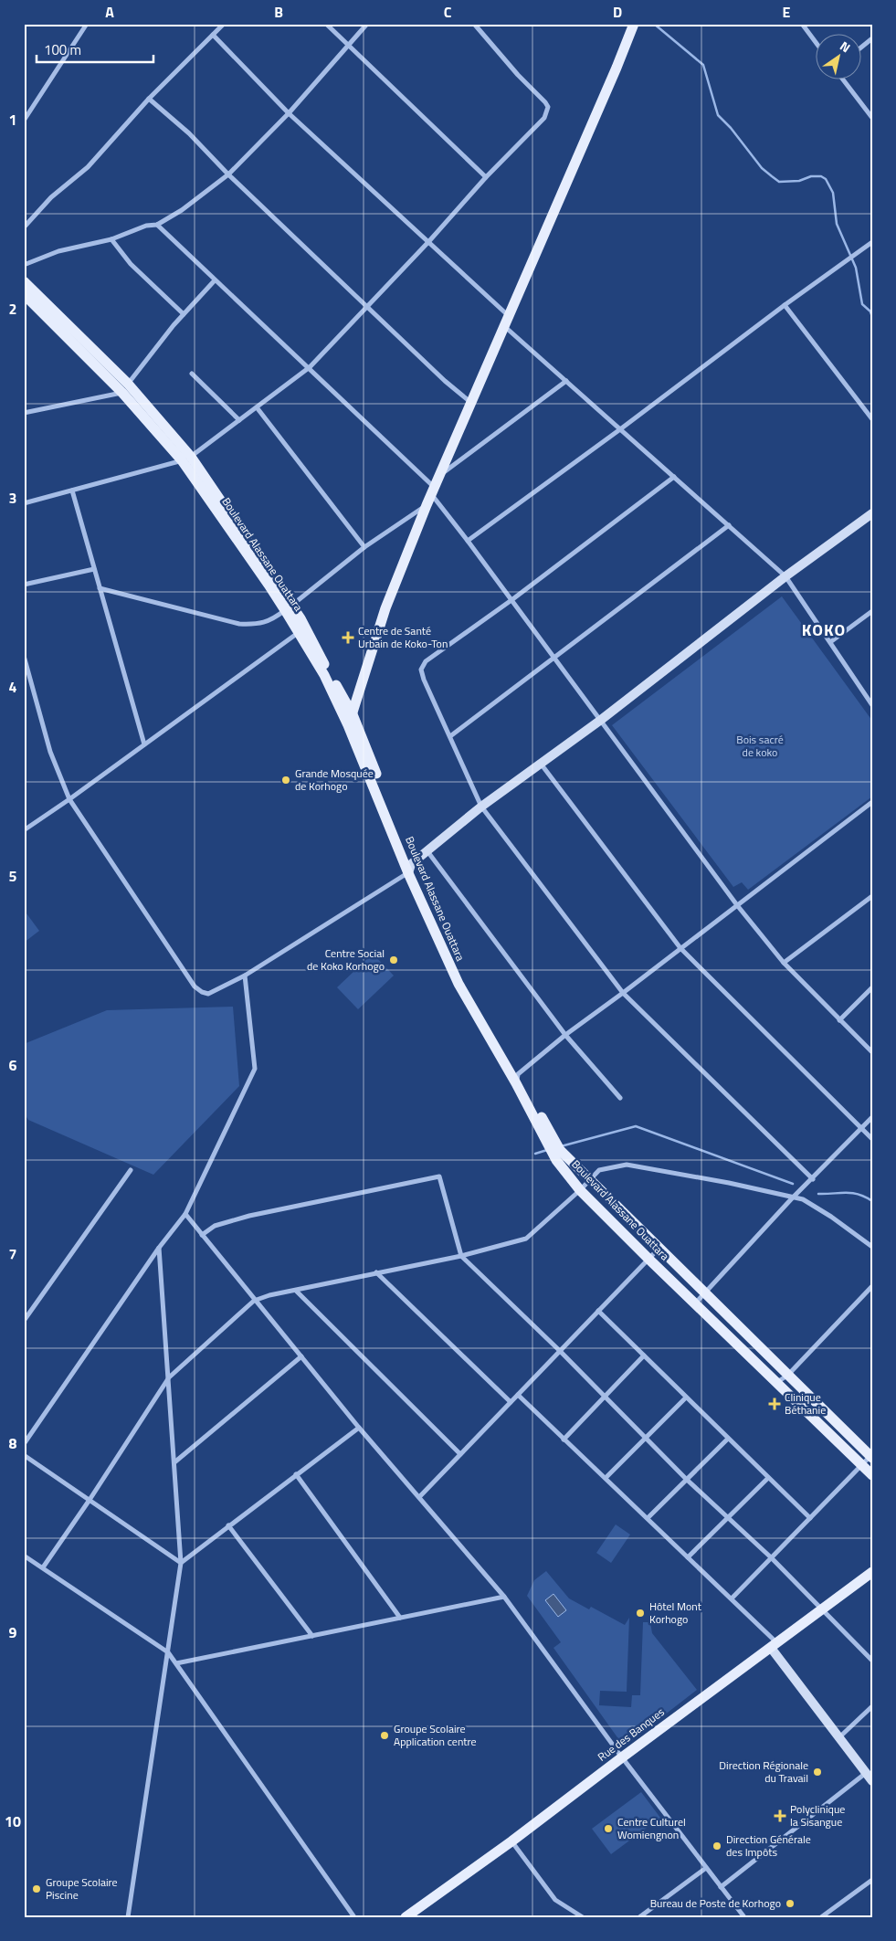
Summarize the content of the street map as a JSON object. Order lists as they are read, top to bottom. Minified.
{"streets":{"main road":["Boulevard Alassane Ouattara","Rue des Banques"]},"districts":["KOKO"],"parks":["Bois sacré de koko"],"places":{"health":["Centre de Santé Urbain de Koko-Ton","Clinique Béthanie","Polyclinique la Sisangue"],"other":["Grande Mosquée de Korhogo","Centre Social de Koko Korhogo","Hôtel Mont Korhogo","Groupe Scolaire Application centre","Direction Régionale du Travail","Centre Culturel Womiengnon","Direction Générale des Impôts","Groupe Scolaire Piscine","Bureau de Poste de Korhogo"]},"scale_bar":"100 m","north":"top right","grid":{"columns":["A","B","C","D","E"],"rows":["1","2","3","4","5","6","7","8","9","10"]}}
